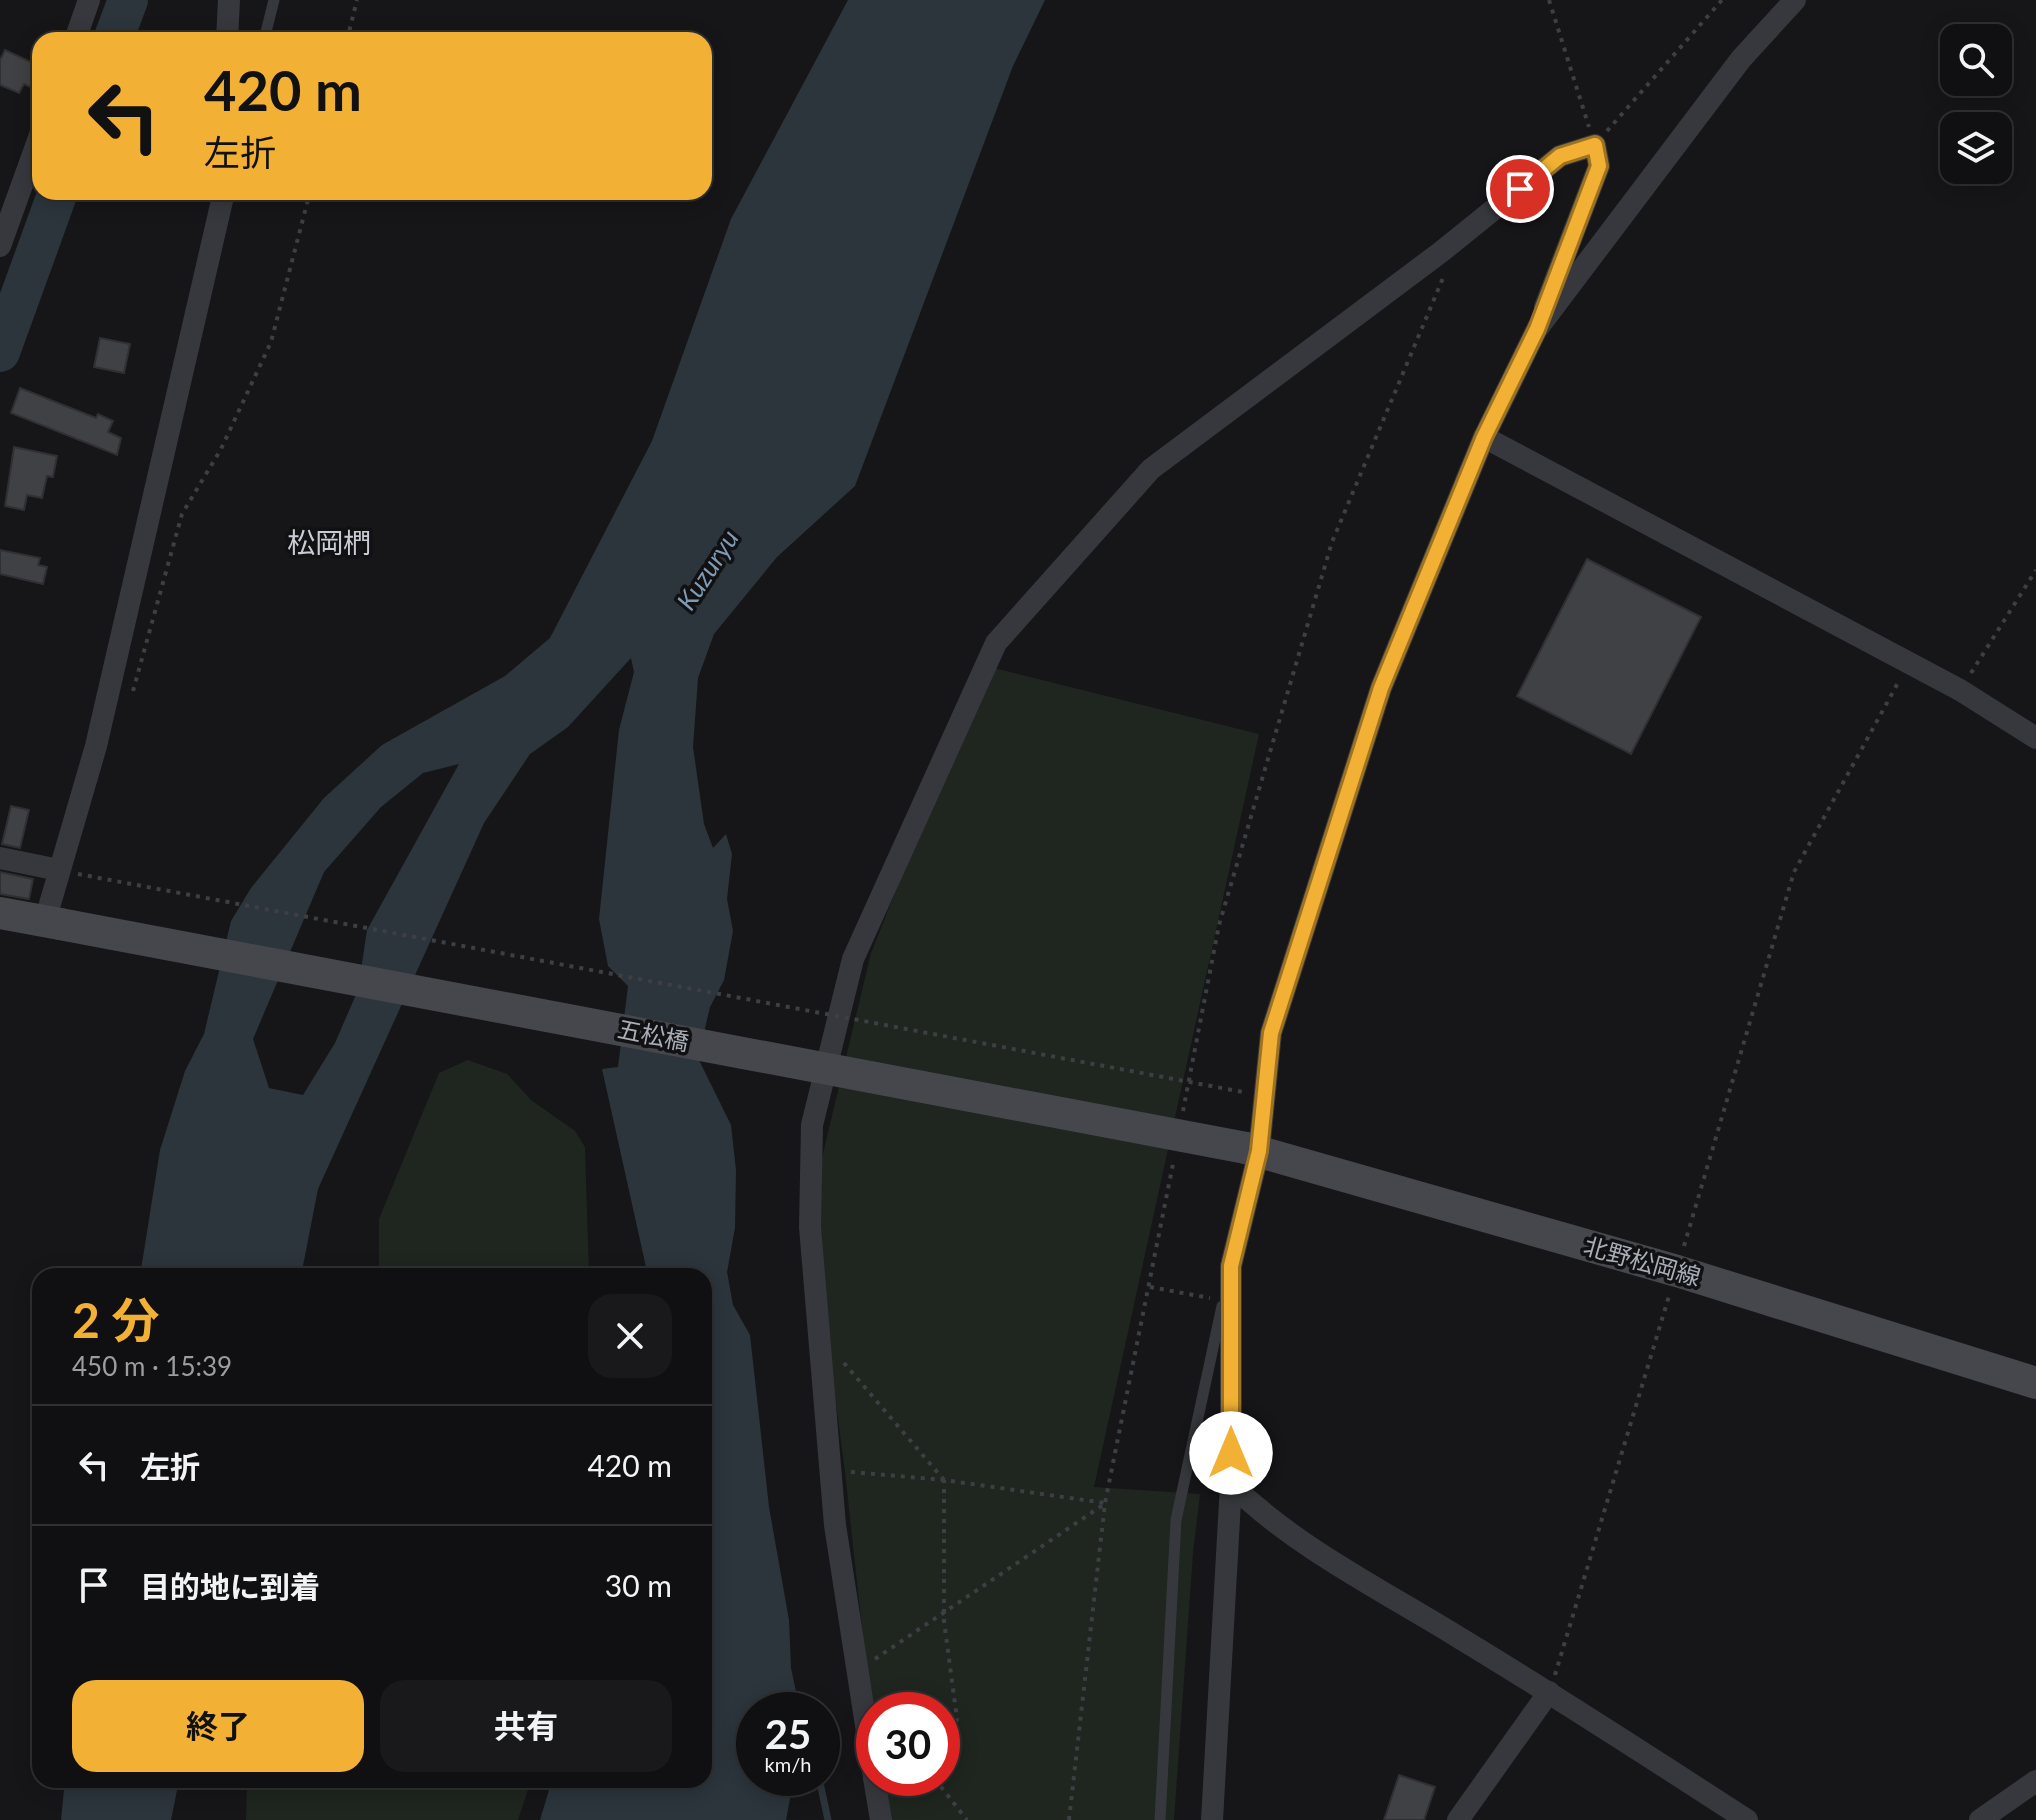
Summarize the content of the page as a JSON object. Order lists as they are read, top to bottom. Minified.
{"streets":{"main road":["五松橋","北野松岡線"]},"crossings":[["五松橋","北野松岡線"]],"districts":["松岡椚"],"water":["Kuzuryu"],"page":{"turn":["420 m","左折"],"heading":["2 分","450 m · 15:39"],"list":[{"name":"左折","value":"420 m"},{"name":"目的地に到着","value":"30 m"}],"buttons":["終了","共有"],"speed":"25 km/h","limit":"30"}}
